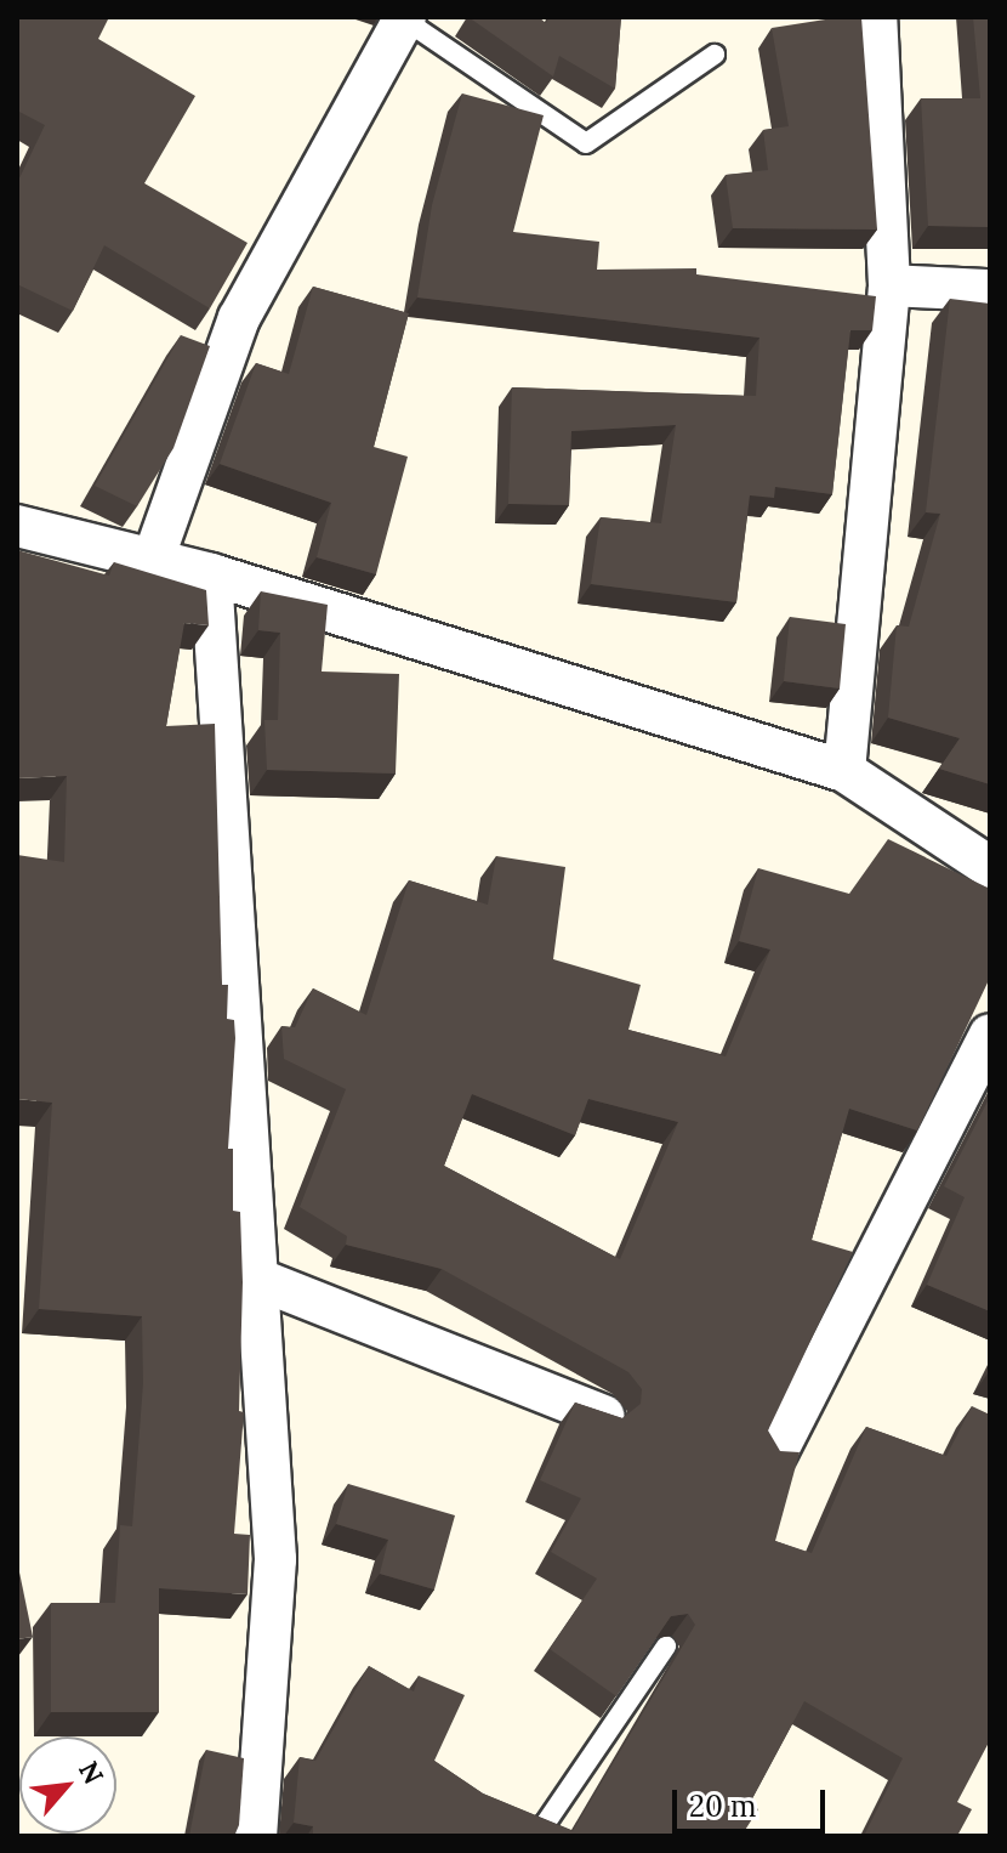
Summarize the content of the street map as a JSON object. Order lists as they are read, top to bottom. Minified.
{"scale_bar":"20 m","north":"top right"}
